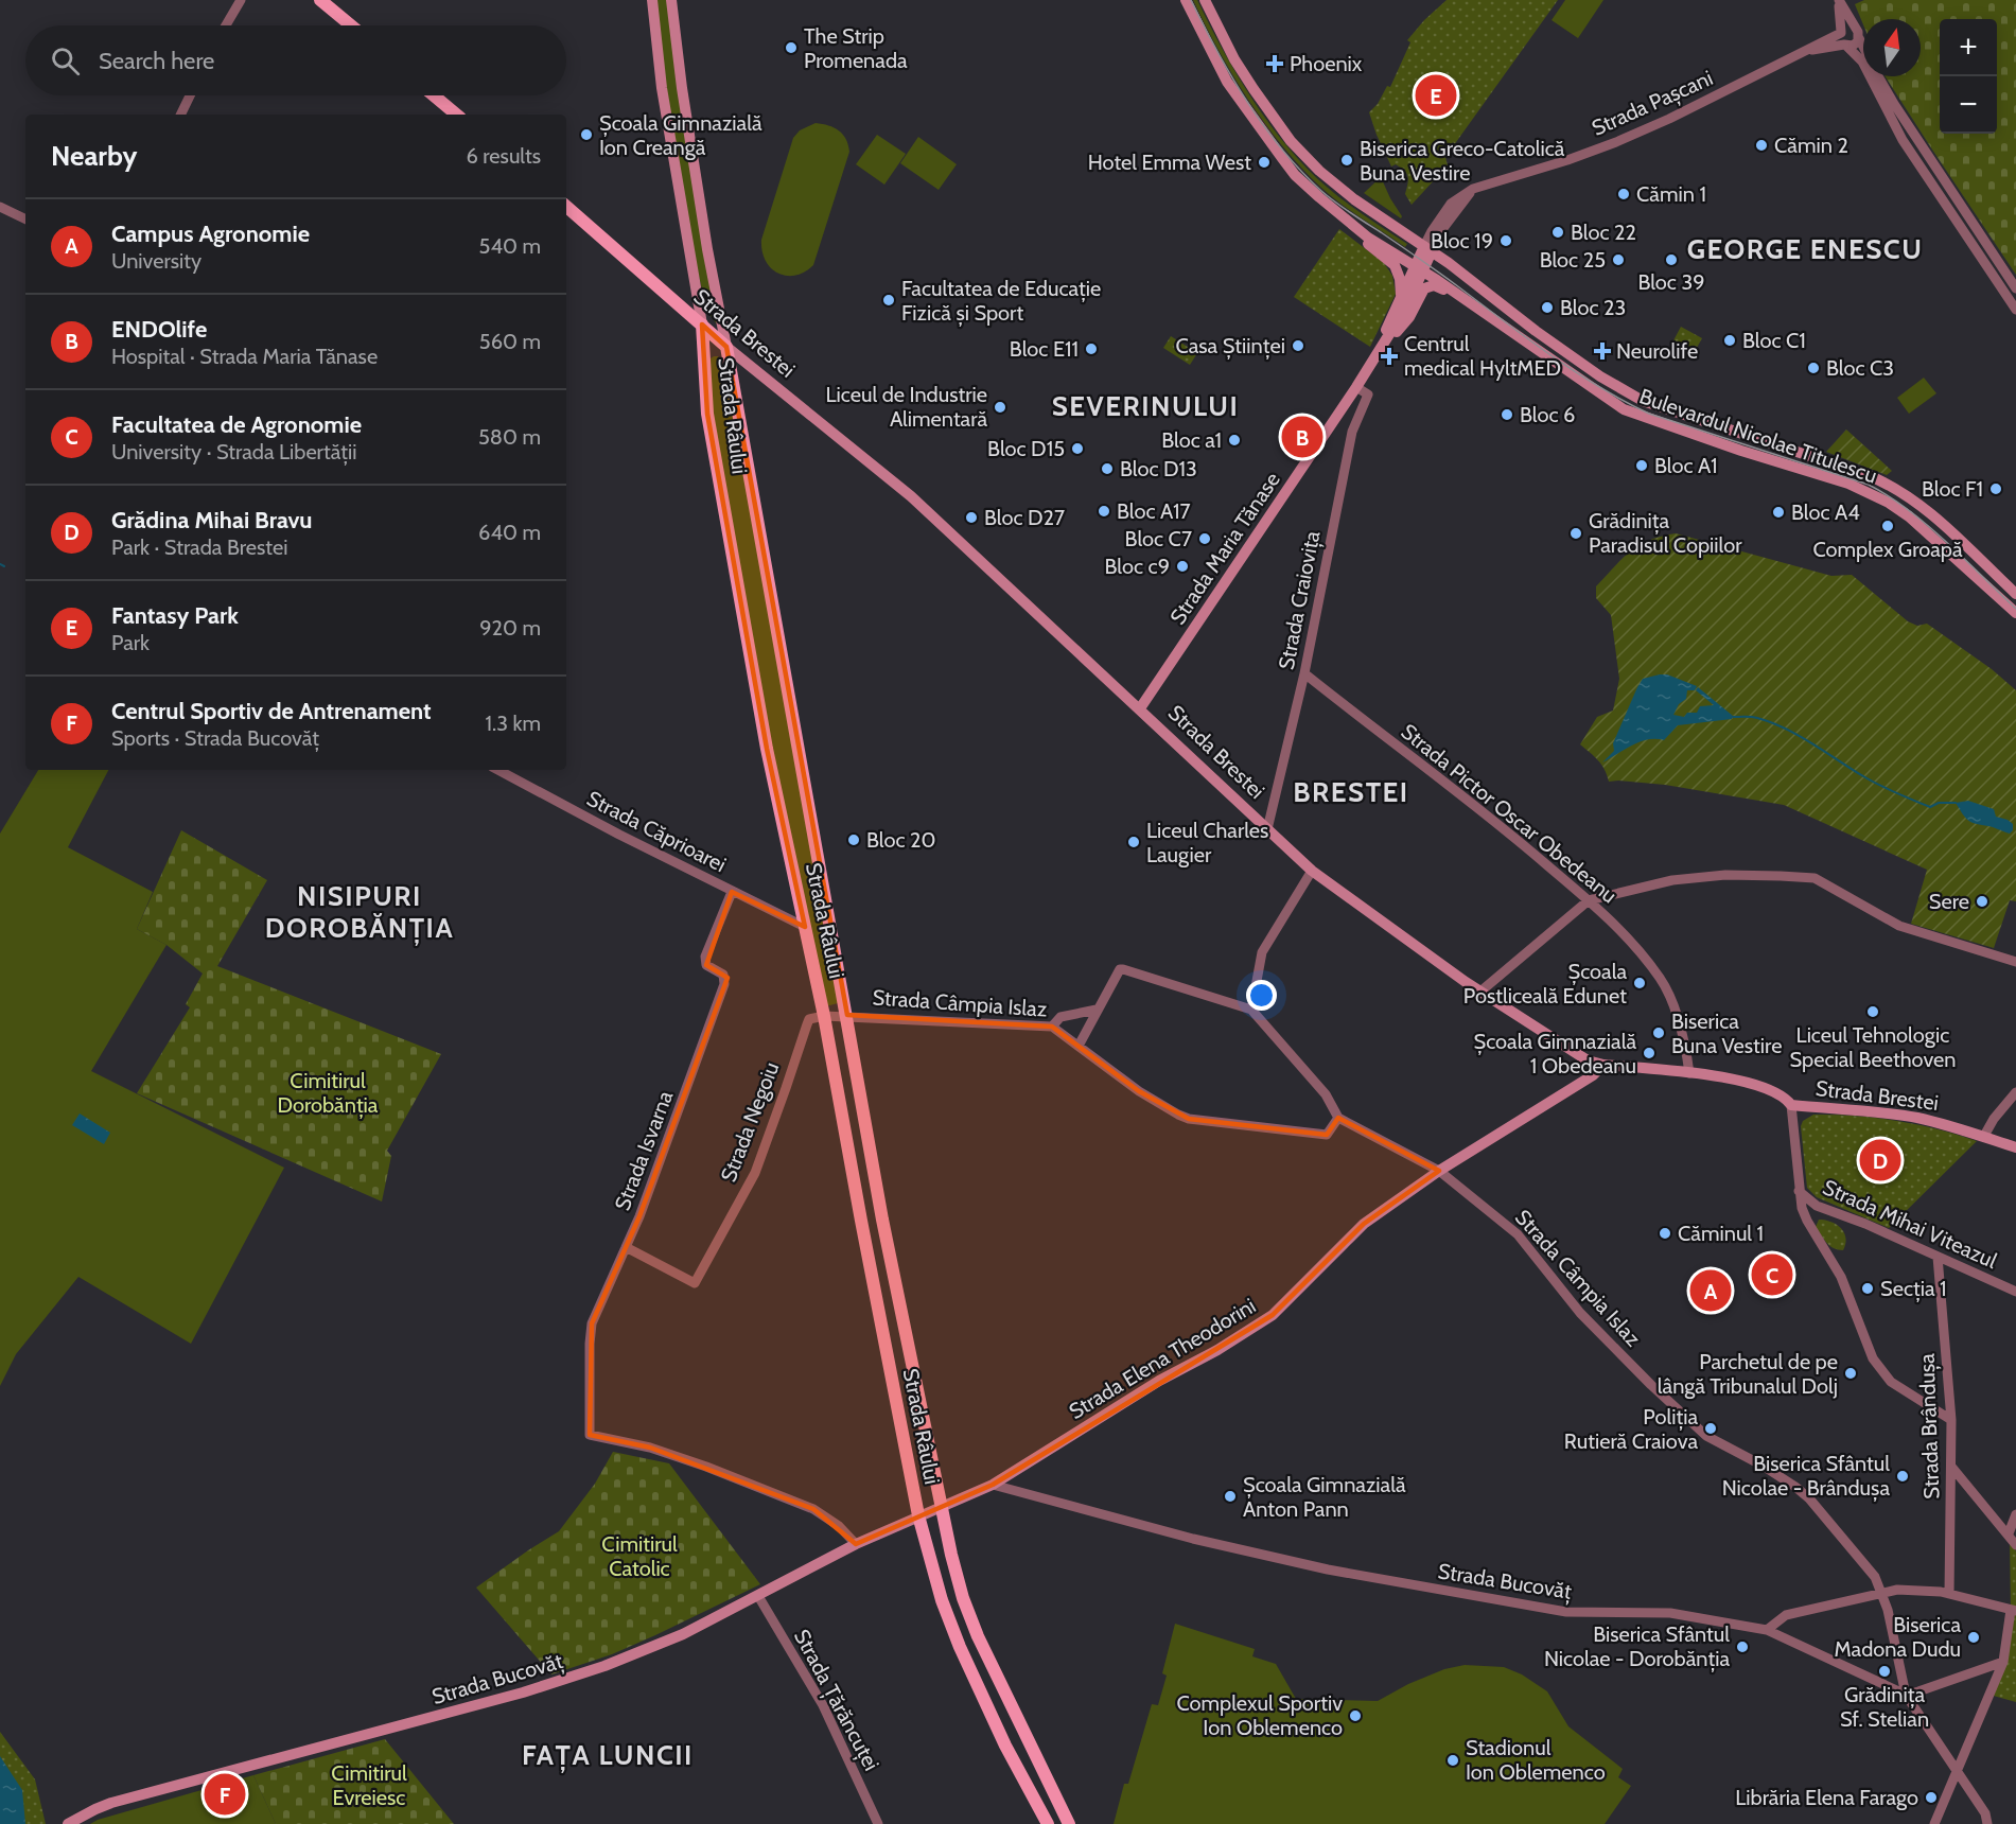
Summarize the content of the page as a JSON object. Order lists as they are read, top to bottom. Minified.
{"streets":{"main road":["Strada Brestei","Strada Râului","Bulevardul Nicolae Titulescu","Strada Maria Tănase","Strada Elena Theodorini","Strada Bucovăț"],"street":["Strada Pașcani","Strada Craiovița","Strada Pictor Oscar Obedeanu","Strada Căprioarei","Strada Câmpia Islaz","Strada Negoiu","Strada Isvarna","Strada Mihai Viteazul","Strada Brândușa","Strada Țărăncuței"]},"crossings":[["Strada Pașcani","Bulevardul Nicolae Titulescu"],["Strada Pașcani","Strada Maria Tănase"],["Strada Brestei","Strada Râului"],["Strada Brestei","Strada Maria Tănase"],["Strada Brestei","Strada Craiovița"],["Strada Brestei","Strada Pictor Oscar Obedeanu"],["Strada Brestei","Strada Mihai Viteazul"],["Strada Brestei","Strada Elena Theodorini"],["Strada Râului","Strada Căprioarei"],["Strada Râului","Strada Câmpia Islaz"],["Strada Râului","Strada Negoiu"],["Strada Râului","Strada Elena Theodorini"],["Strada Râului","Strada Bucovăț"],["Bulevardul Nicolae Titulescu","Strada Maria Tănase"],["Strada Maria Tănase","Strada Craiovița"],["Strada Craiovița","Strada Pictor Oscar Obedeanu"],["Strada Căprioarei","Strada Isvarna"],["Strada Câmpia Islaz","Strada Negoiu"],["Strada Câmpia Islaz","Strada Elena Theodorini"],["Strada Câmpia Islaz","Strada Bucovăț"],["Strada Negoiu","Strada Isvarna"],["Strada Isvarna","Strada Bucovăț"],["Strada Mihai Viteazul","Strada Brândușa"],["Strada Elena Theodorini","Strada Bucovăț"],["Strada Bucovăț","Strada Țărăncuței"]],"districts":["GEORGE ENESCU","SEVERINULUI","BRESTEI","NISIPURI DOROBĂNȚIA","FAȚA LUNCII"],"parks":["Cimitirul Dorobănția","Cimitirul Catolic","Cimitirul Evreiesc"],"places":{"other":["The Strip Promenada","Școala Gimnazială Ion Creangă","Cămin 2","Biserica Greco-Catolică Buna Vestire","Hotel Emma West","Cămin 1","Bloc 22","Bloc 19","Bloc 25","Bloc 39","Facultatea de Educație Fizică și Sport","Bloc 23","Bloc C1","Casa Științei","Bloc E11","Bloc C3","Liceul de Industrie Alimentară","Bloc 6","Bloc a1","Bloc D15","Bloc A1","Bloc D13","Bloc F1","Bloc A17","Bloc A4","Bloc D27","Complex Groapă","Grădinița Paradisul Copiilor","Bloc C7","Bloc c9","Bloc 20","Liceul Charles Laugier","Sere","Școala Postliceală Edunet","Liceul Tehnologic Special Beethoven","Biserica Buna Vestire","Școala Gimnazială 1 Obedeanu","Căminul 1","Secția 1","Parchetul de pe lângă Tribunalul Dolj","Poliția Rutieră Craiova","Biserica Sfântul Nicolae - Brândușa","Școala Gimnazială Anton Pann","Biserica Madona Dudu","Biserica Sfântul Nicolae - Dorobănția","Grădinița Sf. Stelian","Complexul Sportiv Ion Oblemenco","Stadionul Ion Oblemenco","Librăria Elena Farago"],"health":["Phoenix","Neurolife","Centrul medical HyltMED"]},"north":"top","page":{"map_buttons":["+","−"],"search":"Search here","pins":["E","B","D","C","A","F"],"heading":["Nearby","6 results"],"list":[{"mark":"A","name":"Campus Agronomie","note":"University","value":"540 m"},{"mark":"B","name":"ENDOlife","note":"Hospital · Strada Maria Tănase","value":"560 m"},{"mark":"C","name":"Facultatea de Agronomie","note":"University · Strada Libertății","value":"580 m"},{"mark":"D","name":"Grădina Mihai Bravu","note":"Park · Strada Brestei","value":"640 m"},{"mark":"E","name":"Fantasy Park","note":"Park","value":"920 m"},{"mark":"F","name":"Centrul Sportiv de Antrenament","note":"Sports · Strada Bucovăț","value":"1.3 km"}]}}
